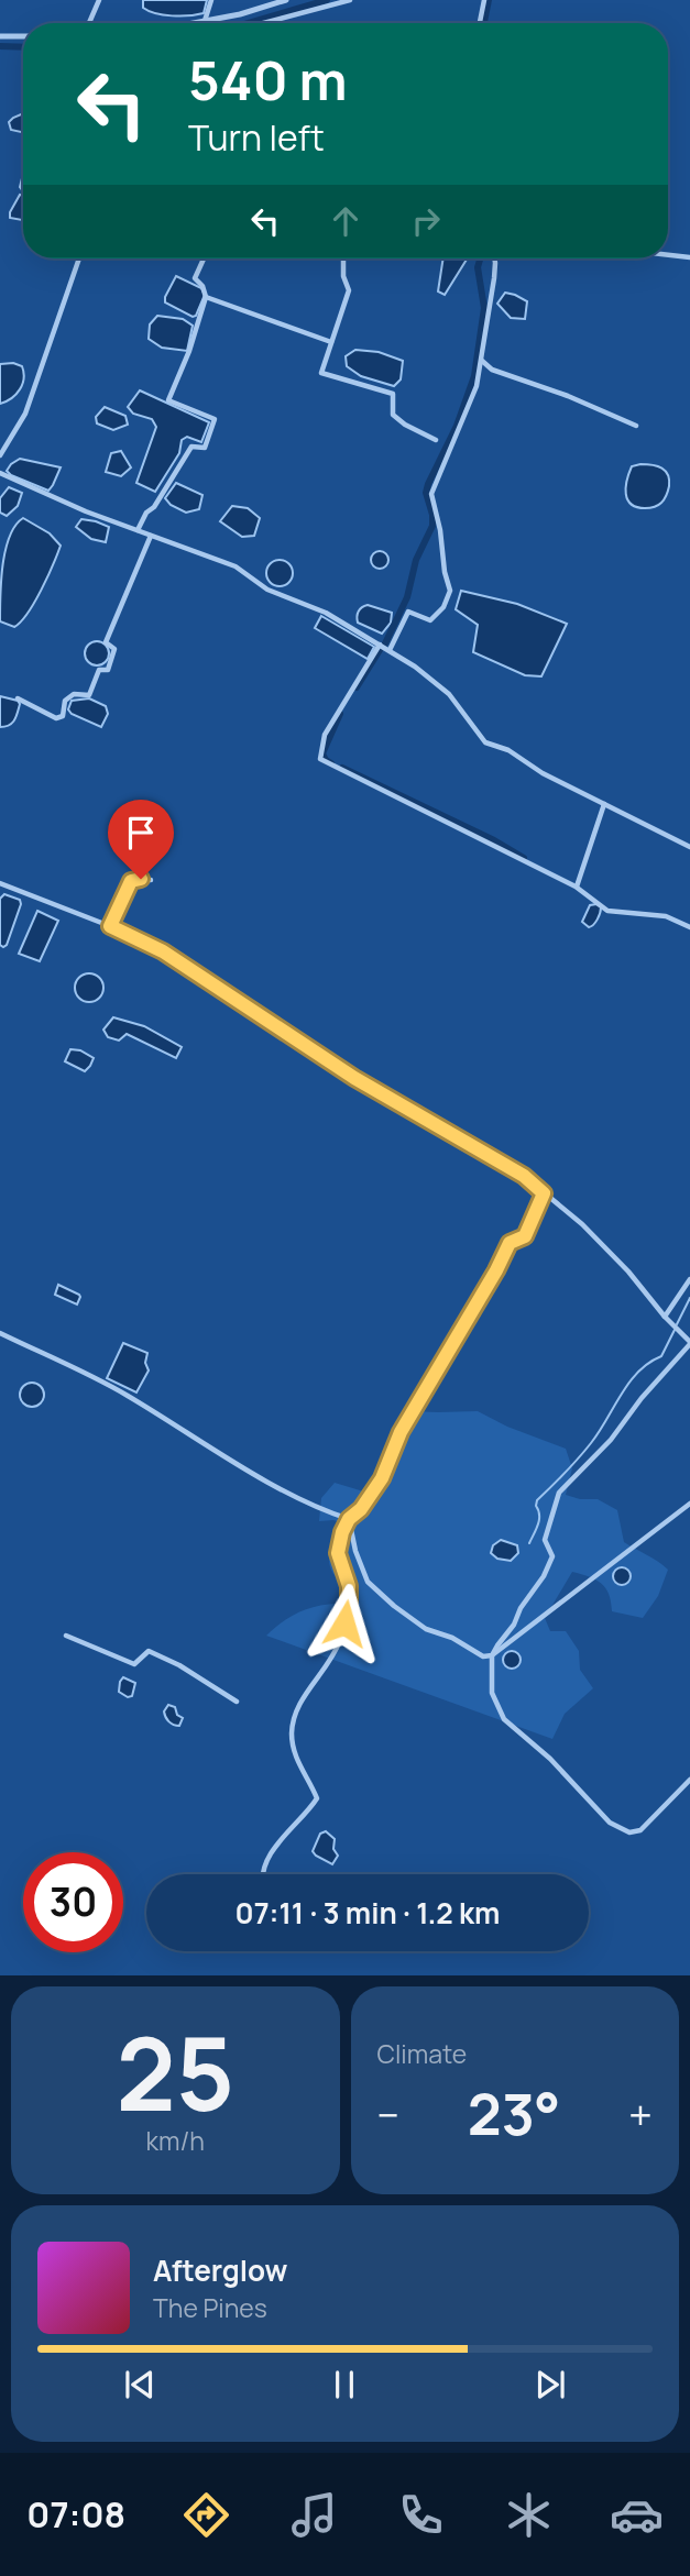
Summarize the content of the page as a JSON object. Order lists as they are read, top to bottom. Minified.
{"page":{"turn":["540 m","Turn left"],"limit":"30","trip":"07:11 · 3 min · 1.2 km","tile":[["25","km/h"],"Climate"],"heat":["−","23°","+"],"song":["Afterglow","The Pines"],"tabs":"07:08"}}
